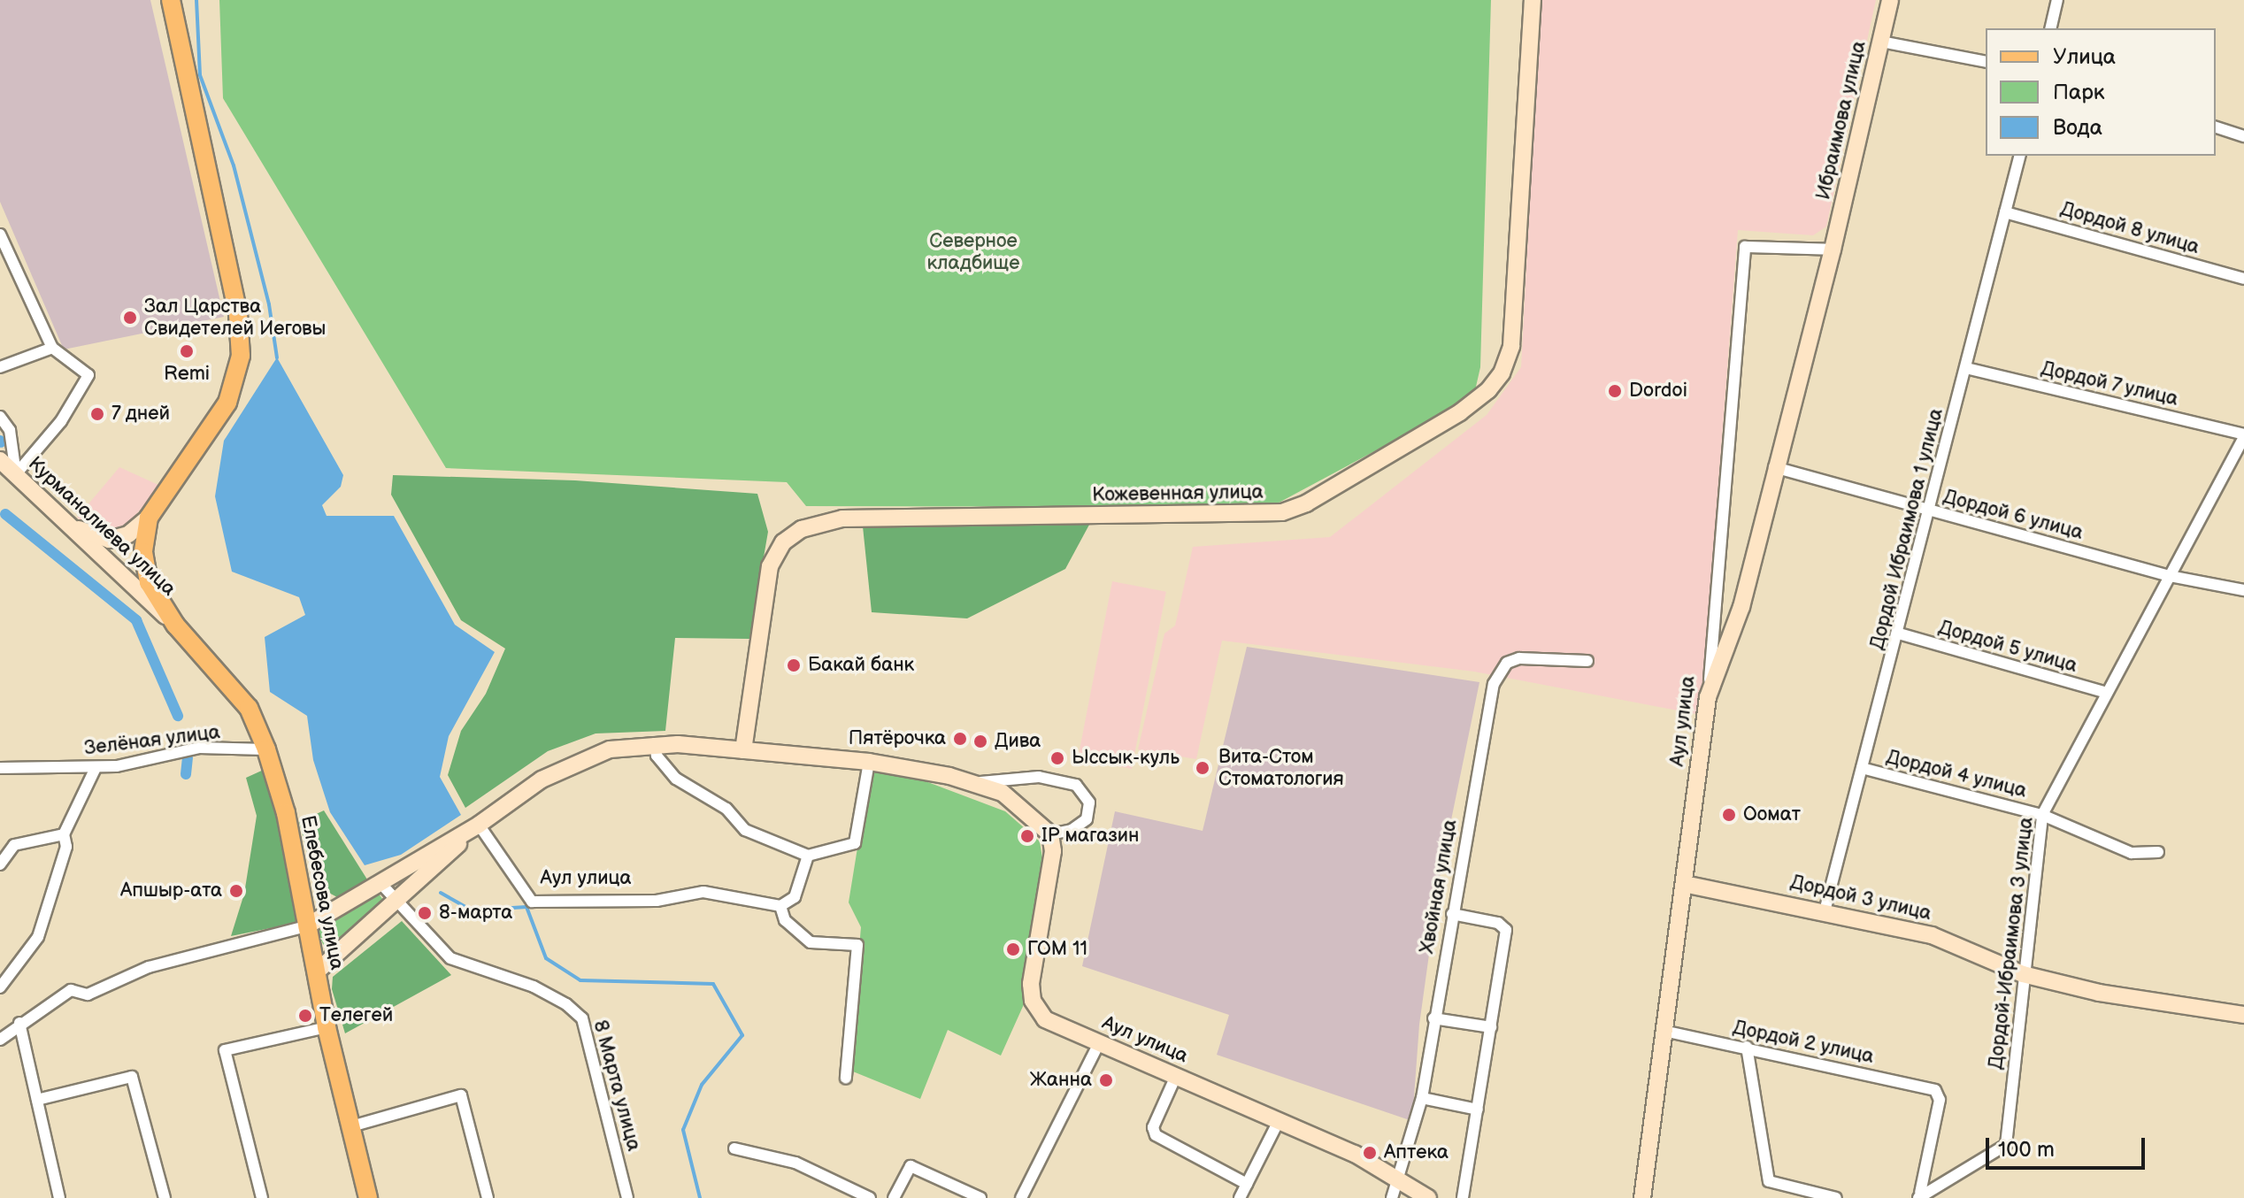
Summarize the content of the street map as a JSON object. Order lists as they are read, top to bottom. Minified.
{"streets":{"main road":["Ибраимова улица","Кожевенная улица","Курманалиева улица","Аул улица","Елебесова улица","Дордой 3 улица"],"street":["Дордой 8 улица","Дордой 7 улица","Дордой 6 улица","Дордой Ибраимова 1 улица","Дордой 5 улица","Зелёная улица","Дордой 4 улица","Хвойная улица","Дордой-Ибраимова 3 улица","Дордой 2 улица","8 Марта улица"]},"crossings":[["Ибраимова улица","Дордой 6 улица"],["Ибраимова улица","Аул улица"],["Дордой 8 улица","Дордой Ибраимова 1 улица"],["Дордой 7 улица","Дордой Ибраимова 1 улица"],["Дордой 7 улица","Дордой-Ибраимова 3 улица"],["Дордой 6 улица","Дордой Ибраимова 1 улица"],["Дордой 6 улица","Дордой-Ибраимова 3 улица"],["Курманалиева улица","Елебесова улица"],["Дордой Ибраимова 1 улица","Дордой 5 улица"],["Дордой Ибраимова 1 улица","Дордой 4 улица"],["Дордой Ибраимова 1 улица","Дордой 3 улица"],["Дордой 5 улица","Дордой-Ибраимова 3 улица"],["Аул улица","Хвойная улица"],["Аул улица","Дордой 3 улица"],["Аул улица","Дордой 2 улица"],["Зелёная улица","Елебесова улица"],["Дордой 4 улица","Дордой-Ибраимова 3 улица"],["Дордой 3 улица","Дордой-Ибраимова 3 улица"],["Дордой-Ибраимова 3 улица","Дордой 2 улица"]],"parks":["Северное кладбище"],"places":["Зал Царства Свидетелей Иеговы","Remi","Dordoi","7 дней","Бакай банк","Пятёрочка","Дива","Ыссык-куль","Вита-Стом Стоматология","Оомат","IP магазин","Апшыр-ата","8-марта","ГОМ 11","Телегей","Жанна","Аптека"],"legend":["Улица","Парк","Вода"],"scale_bar":"100 m"}
